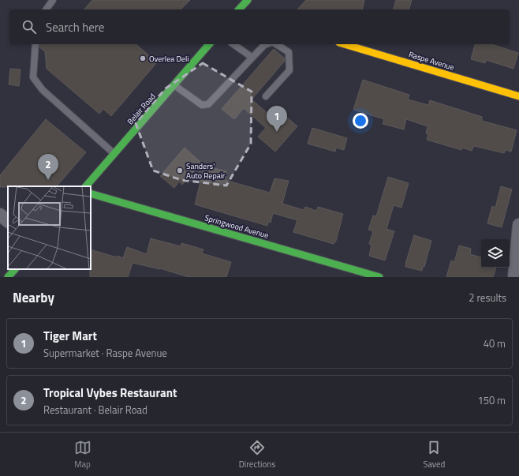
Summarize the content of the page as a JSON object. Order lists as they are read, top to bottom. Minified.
{"streets":{"street":["Raspe Avenue","Belair Road","Springwood Avenue"]},"places":["Overlea Deli","Sanders' Auto Repair"],"page":{"search":"Search here","pins":["1","2"],"heading":["Nearby","2 results"],"list":[{"mark":"1","name":"Tiger Mart","note":"Supermarket · Raspe Avenue","value":"40 m"},{"mark":"2","name":"Tropical Vybes Restaurant","note":"Restaurant · Belair Road","value":"150 m"}],"nav":["Map","Directions","Saved"]}}
